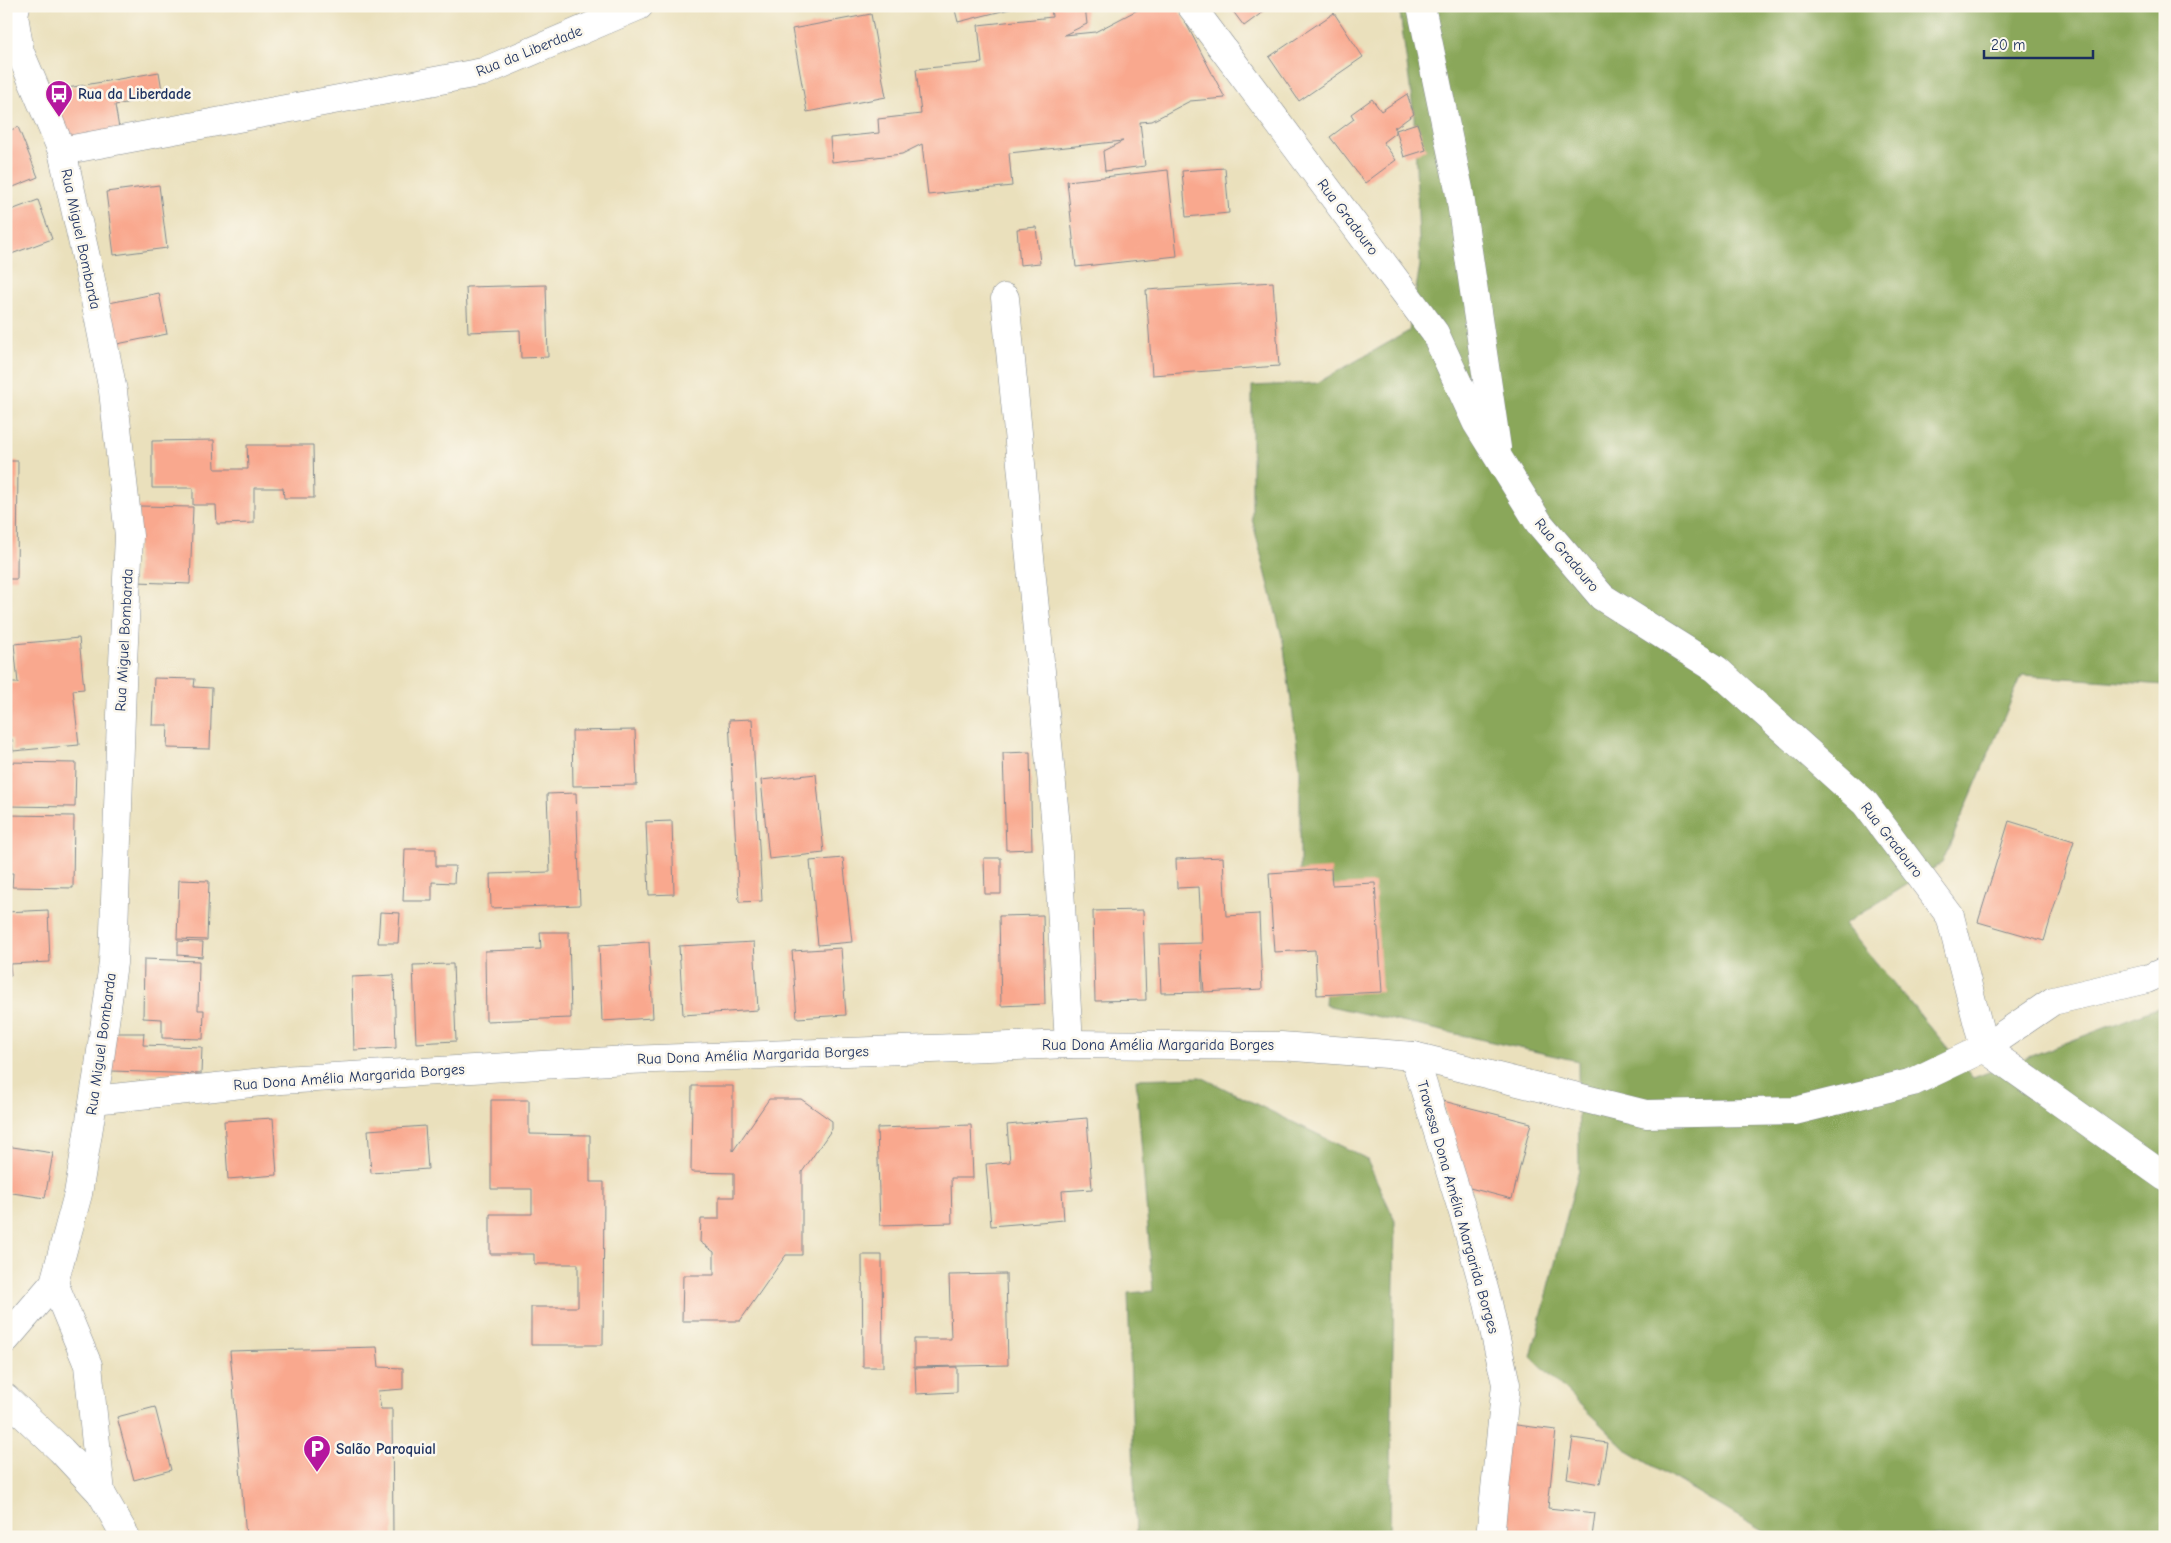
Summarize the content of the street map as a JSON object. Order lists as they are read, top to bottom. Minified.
{"streets":{"street":["Rua da Liberdade","Rua Gradouro","Rua Miguel Bombarda","Rua Dona Amélia Margarida Borges","Travessa Dona Amélia Margarida Borges"]},"crossings":[["Rua da Liberdade","Rua Miguel Bombarda"],["Rua Gradouro","Rua Dona Amélia Margarida Borges"],["Rua Miguel Bombarda","Rua Dona Amélia Margarida Borges"],["Rua Dona Amélia Margarida Borges","Travessa Dona Amélia Margarida Borges"]],"places":{"bus stop":["Rua da Liberdade"],"parking":["Salão Paroquial"]},"scale_bar":"20 m"}
